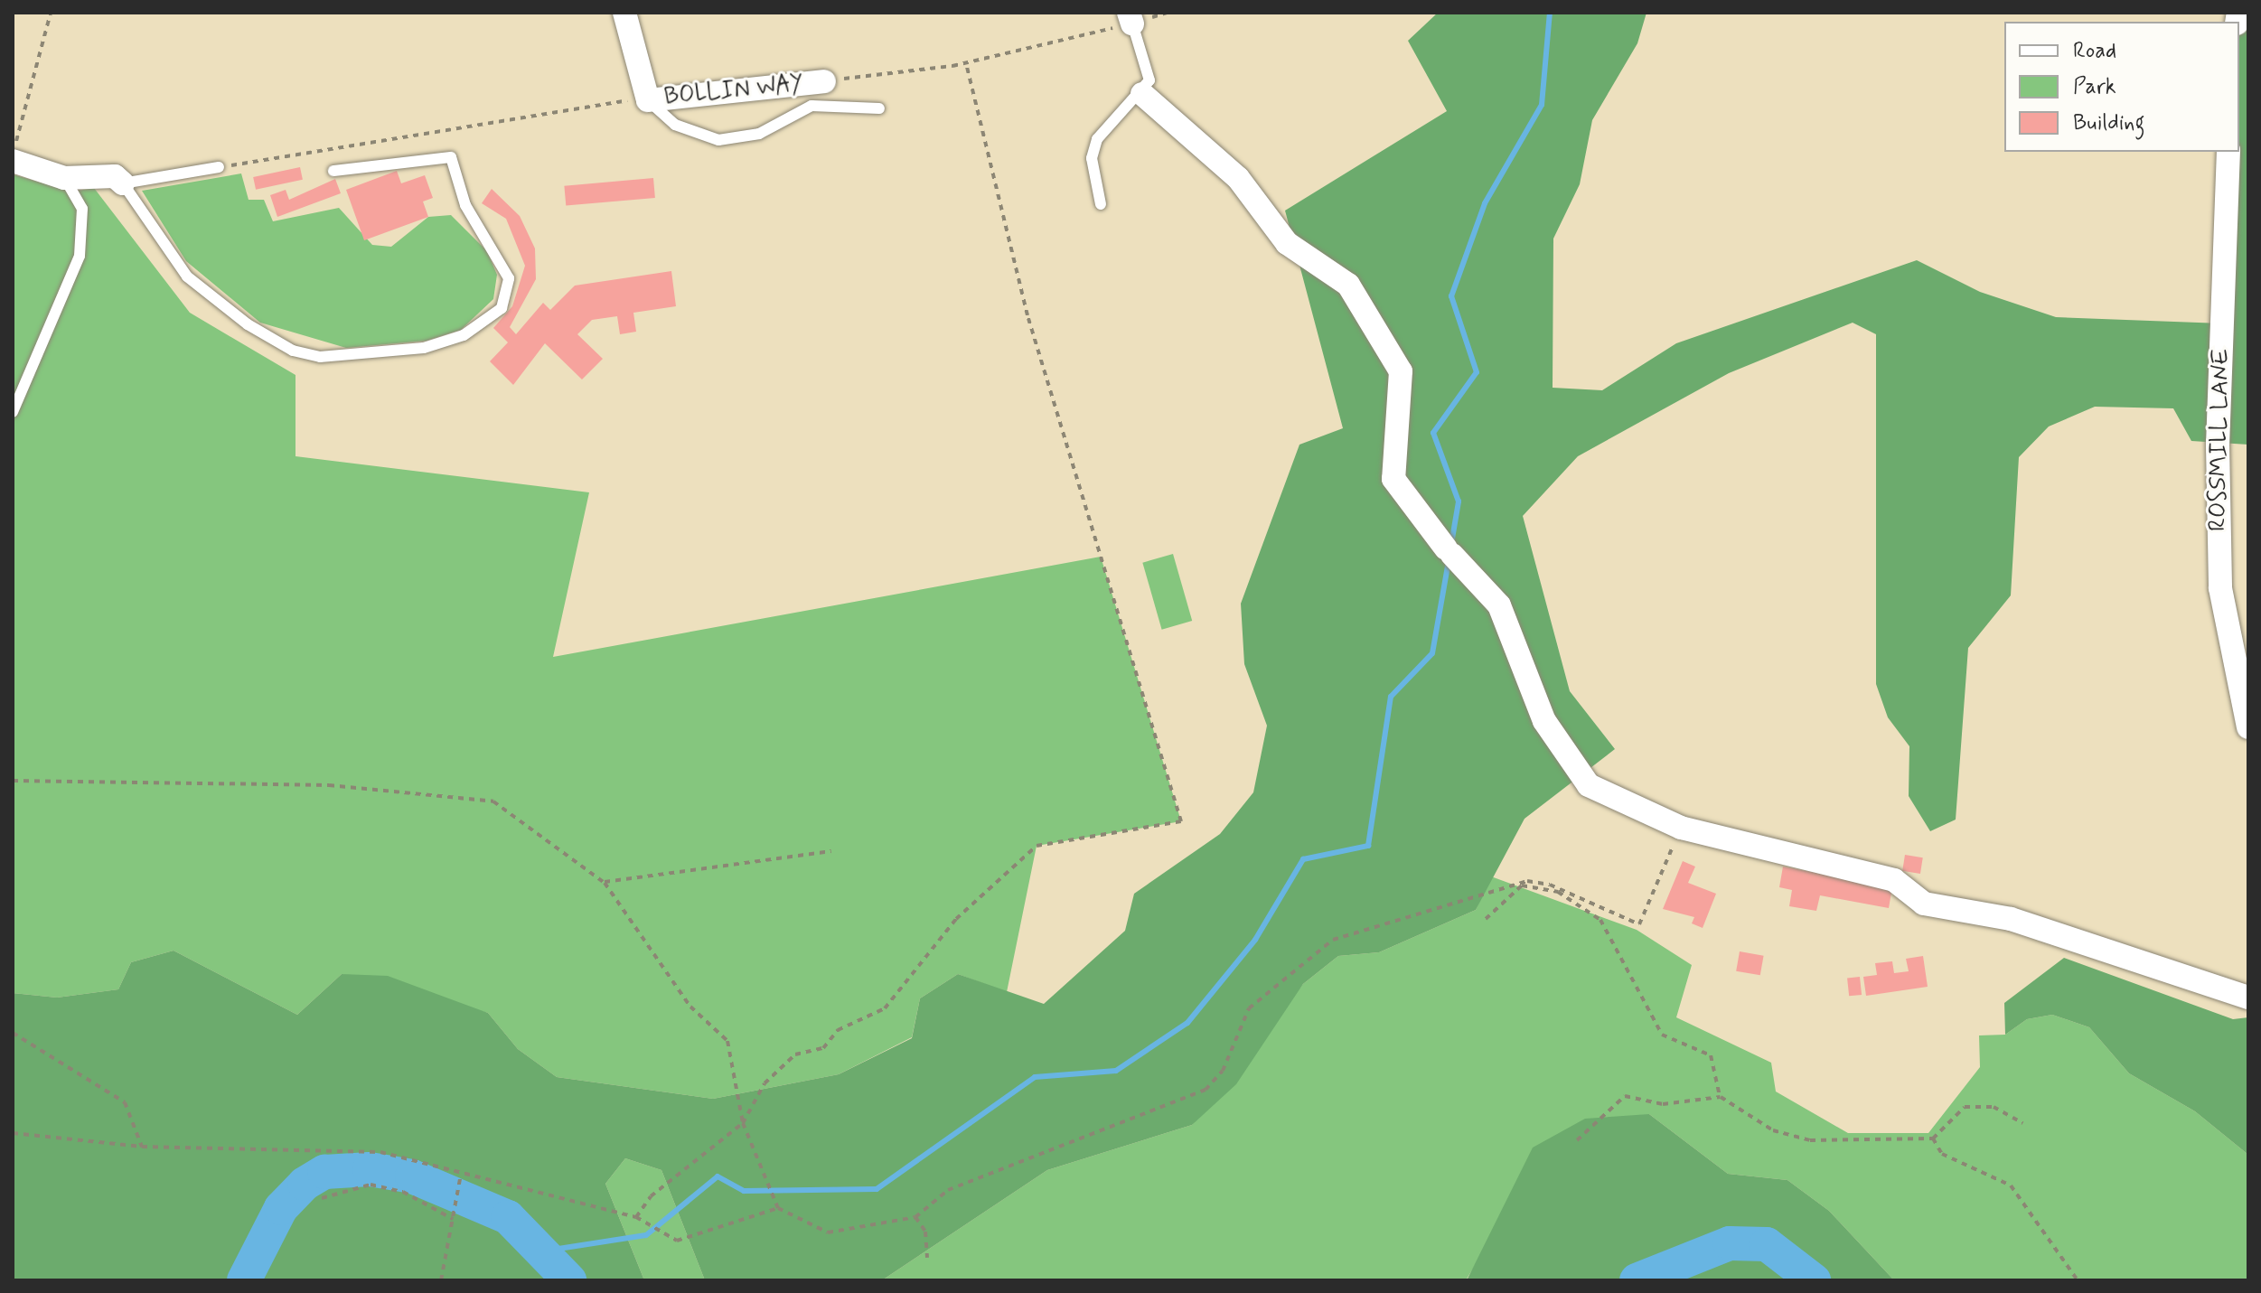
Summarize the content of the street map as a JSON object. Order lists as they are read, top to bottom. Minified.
{"streets":{"street":["BOLLIN WAY","ROSSMILL LANE"]},"legend":["Road","Park","Building"]}
